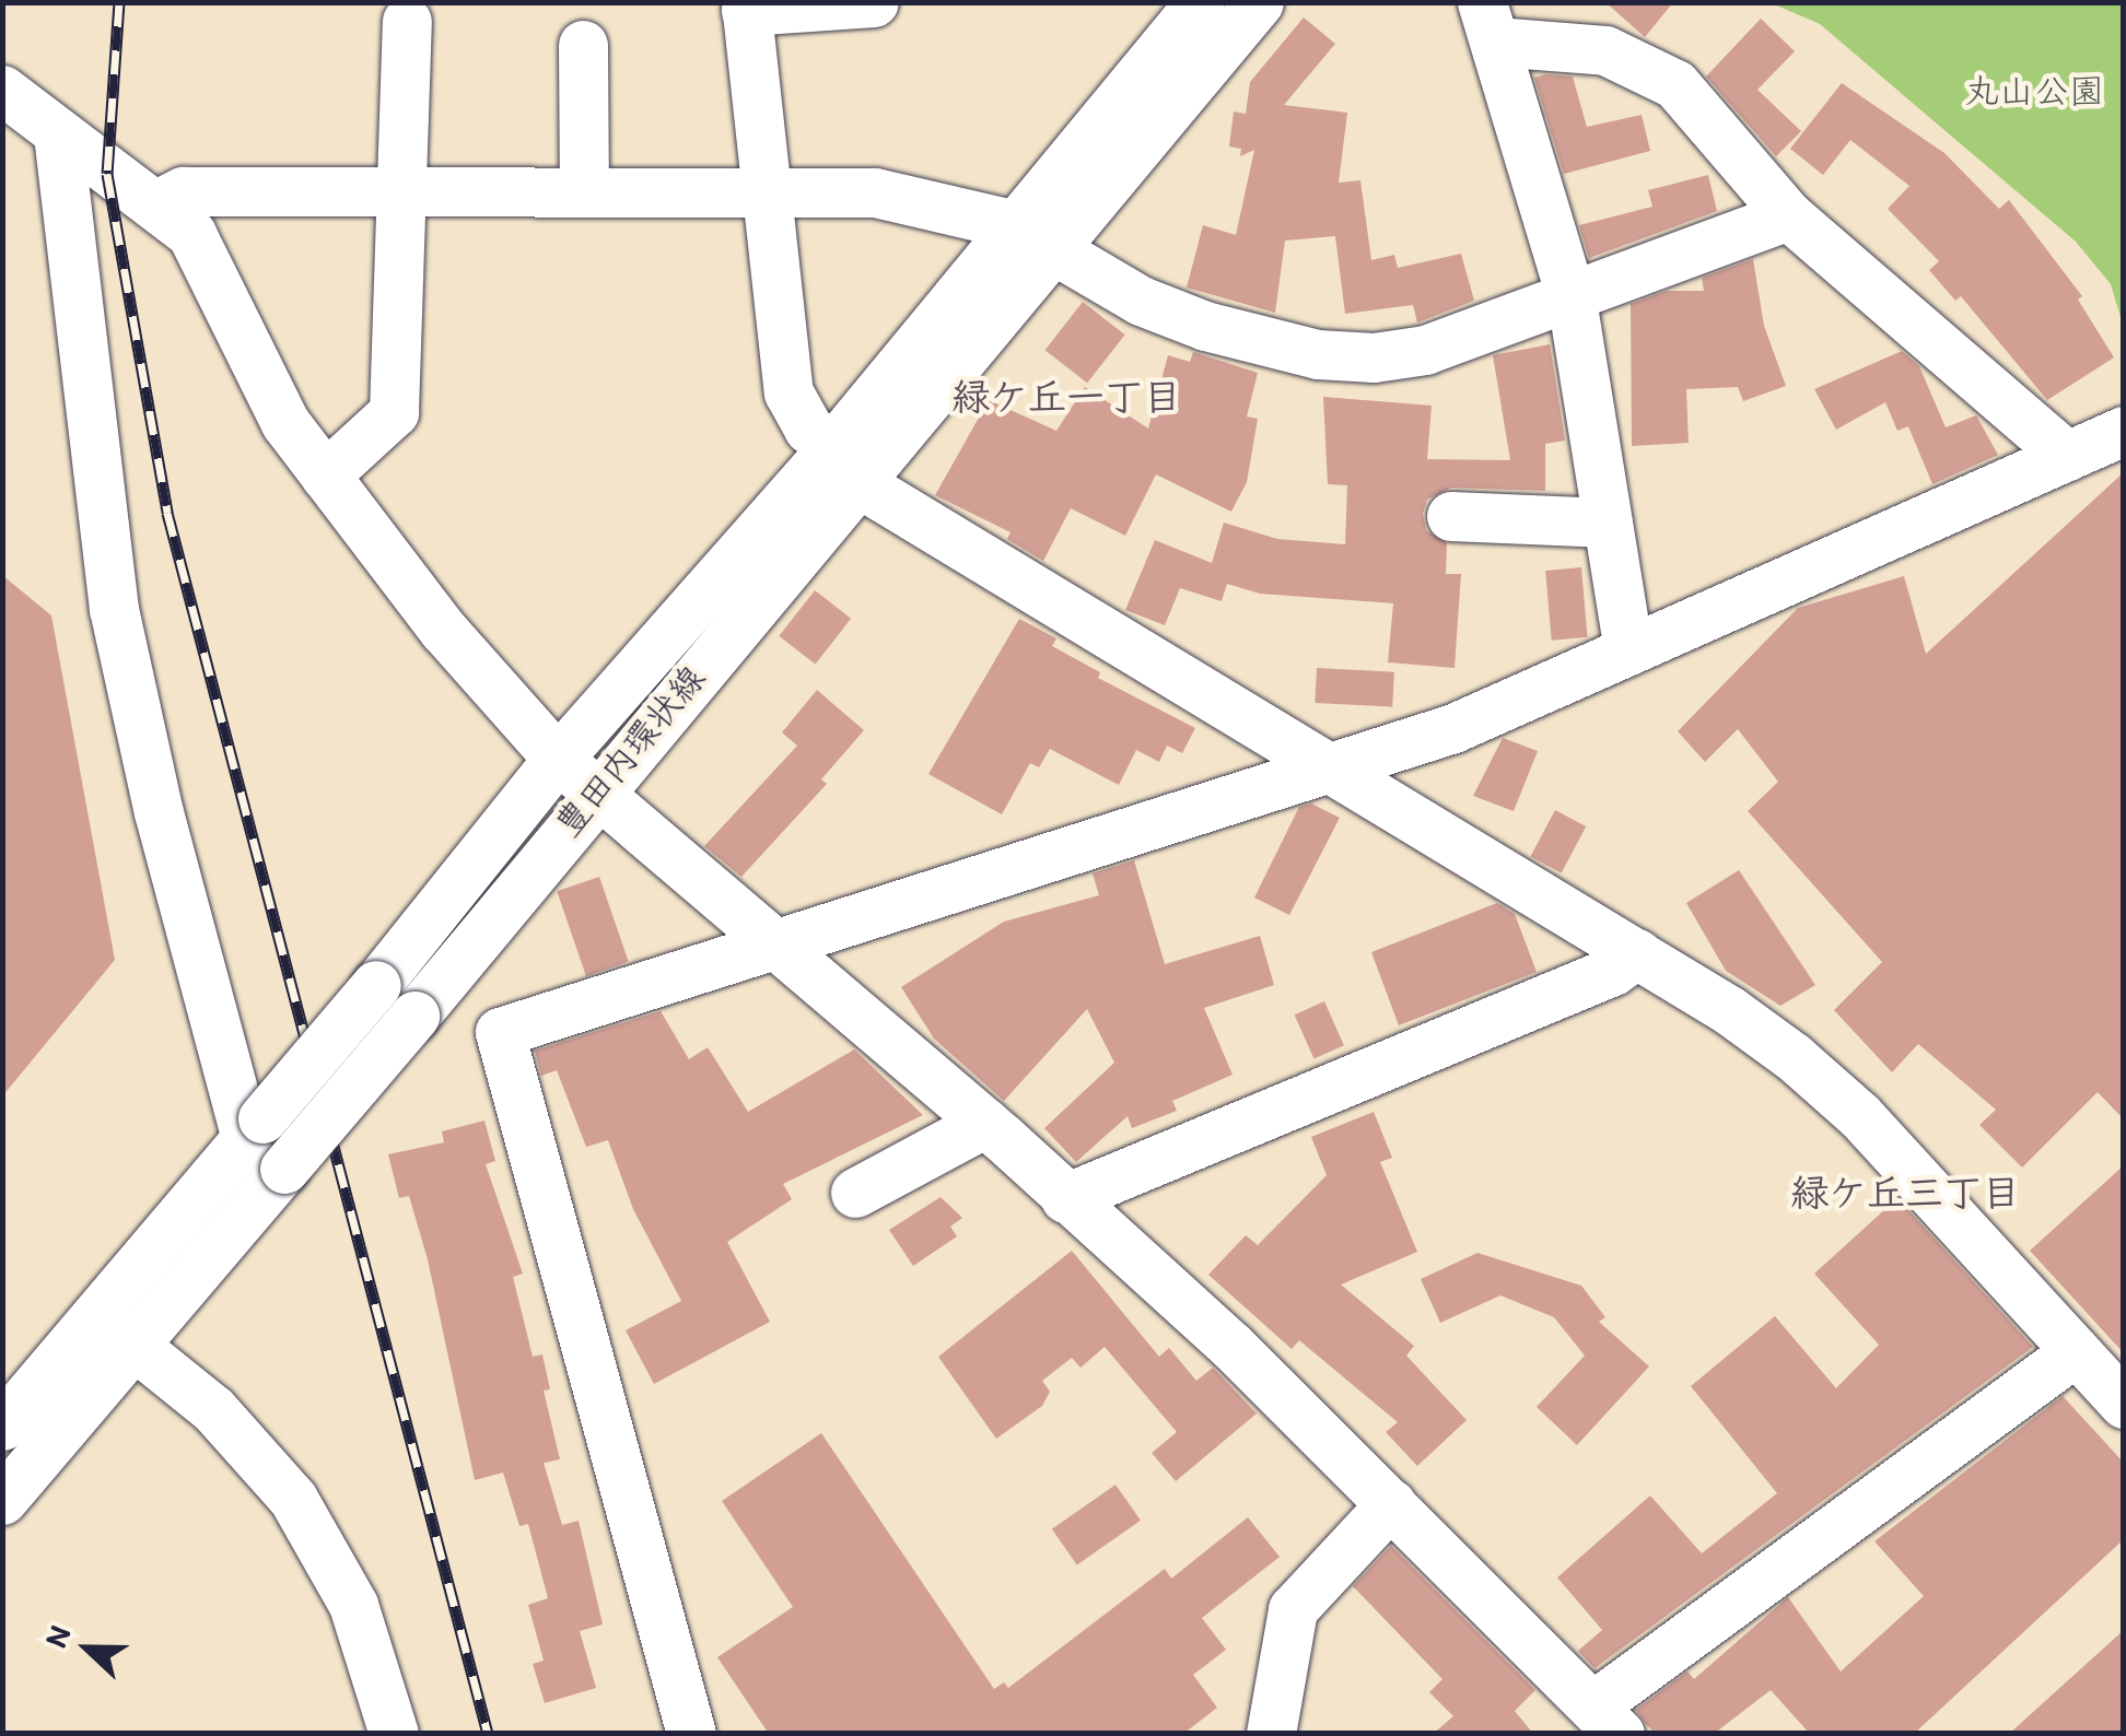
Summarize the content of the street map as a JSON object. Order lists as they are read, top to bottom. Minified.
{"streets":{"street":["豊田内環状線"]},"districts":["緑ケ丘一丁目","緑ケ丘三丁目"],"parks":["丸山公園"],"north":"left"}
